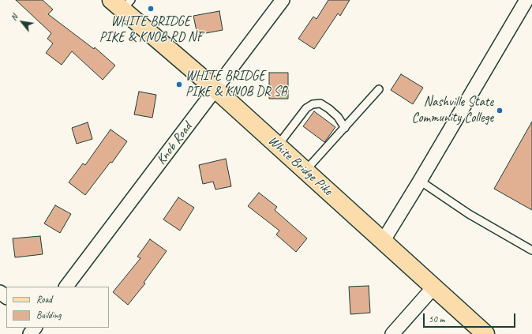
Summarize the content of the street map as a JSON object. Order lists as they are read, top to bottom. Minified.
{"streets":{"main road":["White Bridge Pike"],"street":["Knob Road"]},"crossings":[["Knob Road","White Bridge Pike"]],"places":["WHITE BRIDGE PIKE & KNOB RD NF","WHITE BRIDGE PIKE & KNOB DR SB","Nashville State Community College"],"legend":["Road","Building"],"scale_bar":"50 m","north":"top left"}
